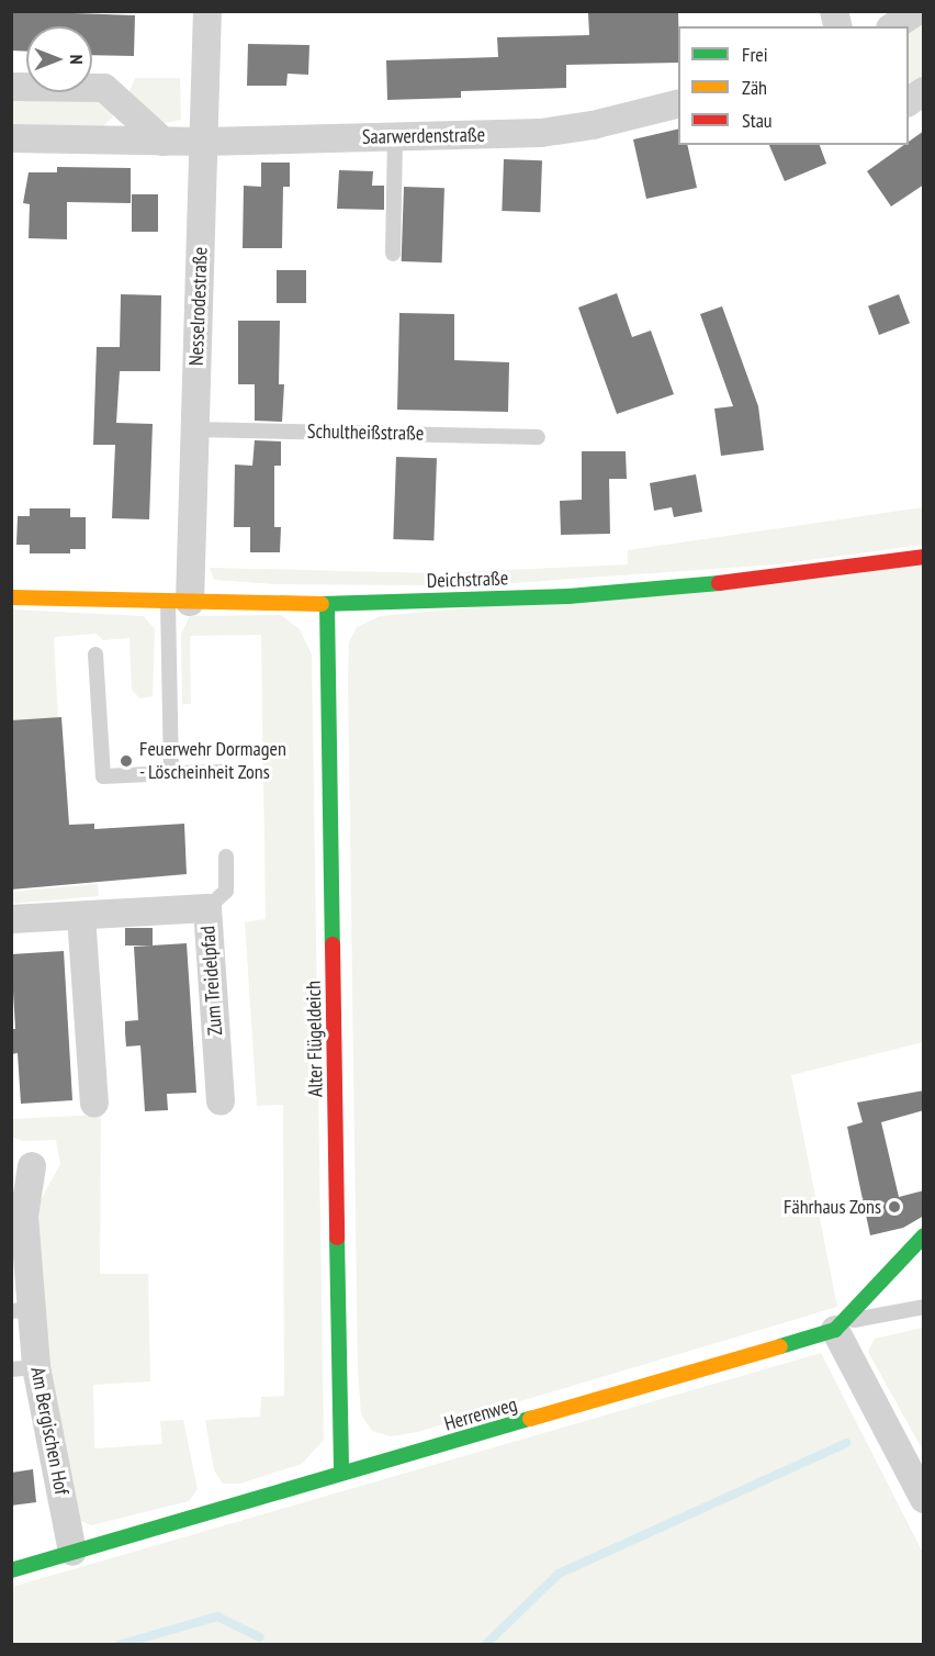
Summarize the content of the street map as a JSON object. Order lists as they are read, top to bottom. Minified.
{"streets":{"street":["Saarwerdenstraße","Nesselrodestraße","Deichstraße","Zum Treidelpfad","Alter Flügeldeich","Herrenweg","Am Bergischen Hof"],"lane":["Schultheißstraße"]},"crossings":[["Saarwerdenstraße","Nesselrodestraße"],["Nesselrodestraße","Schultheißstraße"],["Nesselrodestraße","Deichstraße"],["Deichstraße","Alter Flügeldeich"],["Alter Flügeldeich","Herrenweg"],["Herrenweg","Am Bergischen Hof"]],"places":["Feuerwehr Dormagen - Löscheinheit Zons","Fährhaus Zons"],"legend":["Frei","Zäh","Stau"],"north":"right"}
